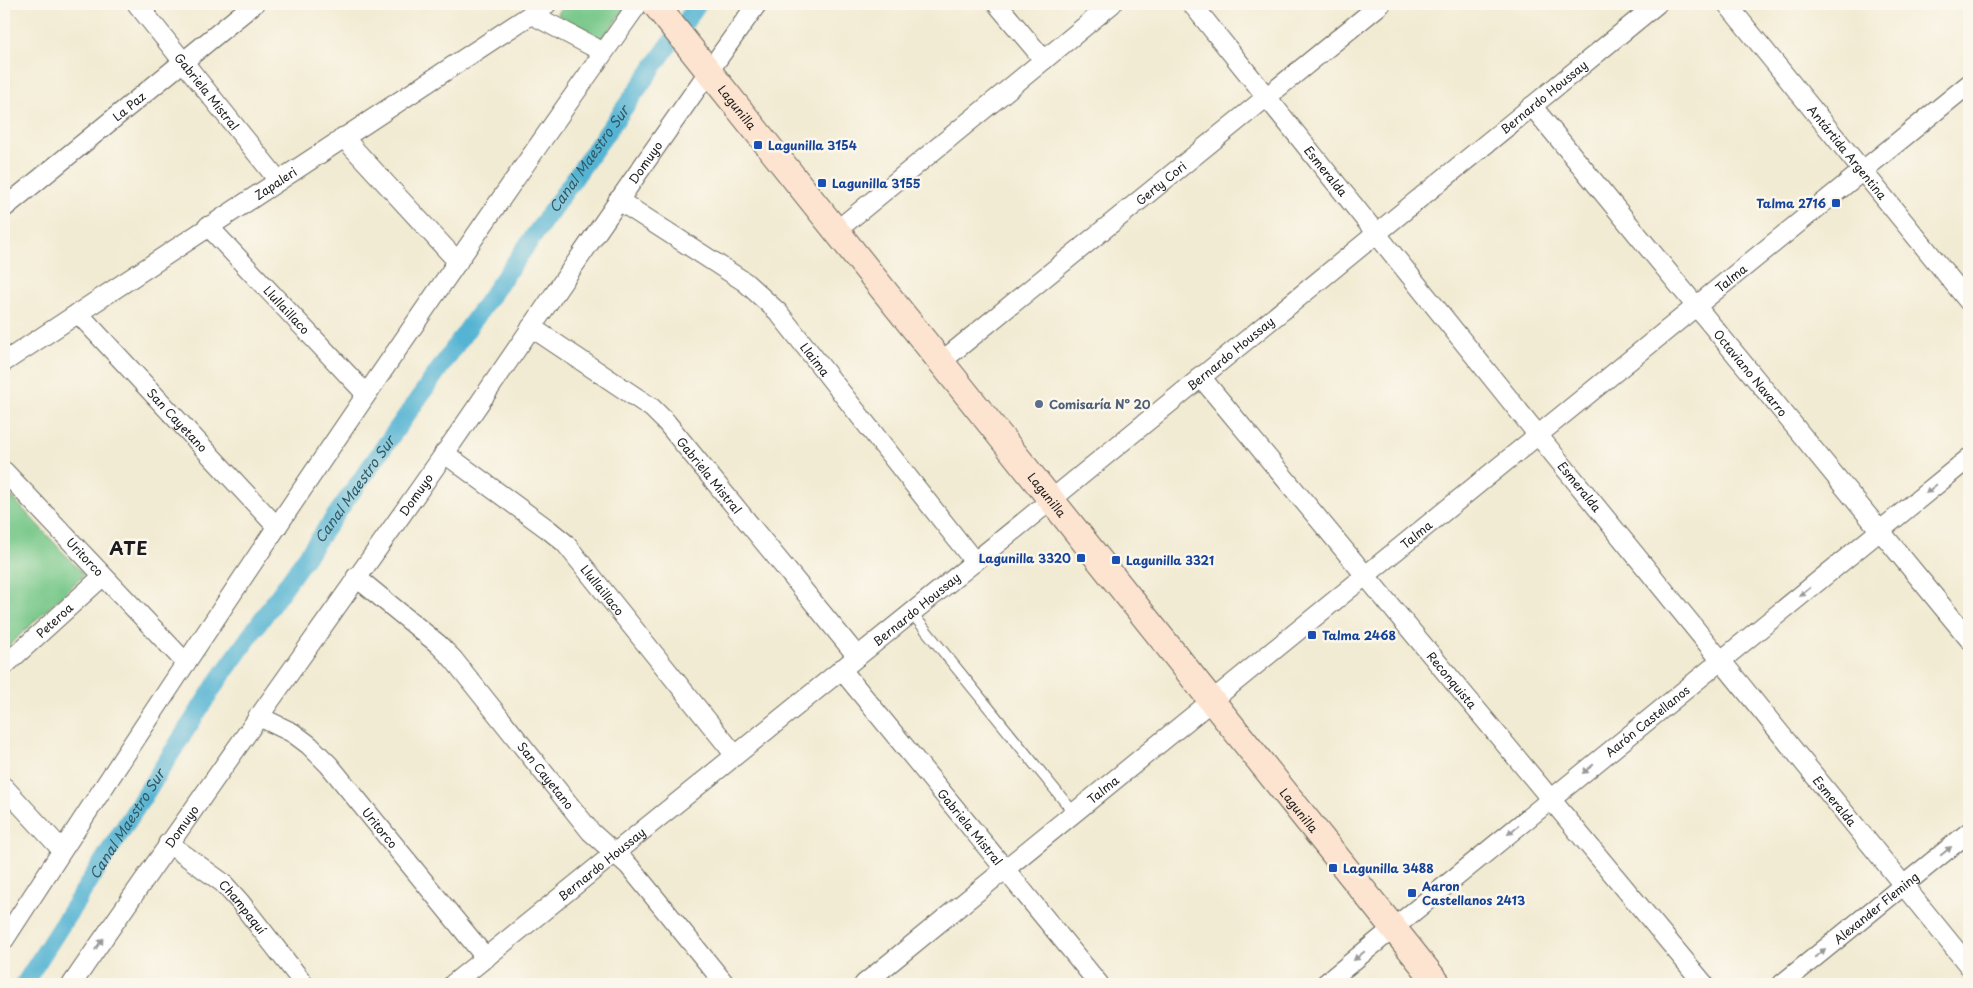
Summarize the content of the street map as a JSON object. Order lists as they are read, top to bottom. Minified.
{"streets":{"main road":["Lagunilla"],"street":["Gabriela Mistral","Bernardo Houssay","La Paz","Antártida Argentina","Domuyo","Esmeralda","Zapaleri","Gerty Cori","Talma","Llullaillaco","Llaima","Octaviano Navarro","San Cayetano","Uritorco","Peteroa","Reconquista","Aarón Castellanos","Champaquí","Alexander Fleming"]},"crossings":[["Gabriela Mistral","Bernardo Houssay"],["Gabriela Mistral","La Paz"],["Gabriela Mistral","Domuyo"],["Gabriela Mistral","Zapaleri"],["Gabriela Mistral","Talma"],["Bernardo Houssay","Lagunilla"],["Bernardo Houssay","Esmeralda"],["Bernardo Houssay","Llullaillaco"],["Bernardo Houssay","Llaima"],["Bernardo Houssay","Octaviano Navarro"],["Bernardo Houssay","San Cayetano"],["Bernardo Houssay","Uritorco"],["Bernardo Houssay","Reconquista"],["Lagunilla","Domuyo"],["Lagunilla","Gerty Cori"],["Lagunilla","Talma"],["Lagunilla","Aarón Castellanos"],["Antártida Argentina","Talma"],["Domuyo","Llullaillaco"],["Domuyo","Llaima"],["Domuyo","San Cayetano"],["Domuyo","Uritorco"],["Domuyo","Champaquí"],["Esmeralda","Gerty Cori"],["Esmeralda","Talma"],["Esmeralda","Aarón Castellanos"],["Esmeralda","Alexander Fleming"],["Zapaleri","Llullaillaco"],["Zapaleri","San Cayetano"],["Talma","Octaviano Navarro"],["Talma","Reconquista"],["Octaviano Navarro","Aarón Castellanos"],["Uritorco","Peteroa"],["Reconquista","Aarón Castellanos"]],"one_way":["Aarón Castellanos","Alexander Fleming"],"districts":["ATE"],"water":["Canal Maestro Sur"],"places":{"transit":["Lagunilla 3154","Lagunilla 3155","Talma 2716","Lagunilla 3320","Lagunilla 3321","Talma 2468","Lagunilla 3488","Aaron Castellanos 2413"],"other":["Comisaría N° 20"]}}
